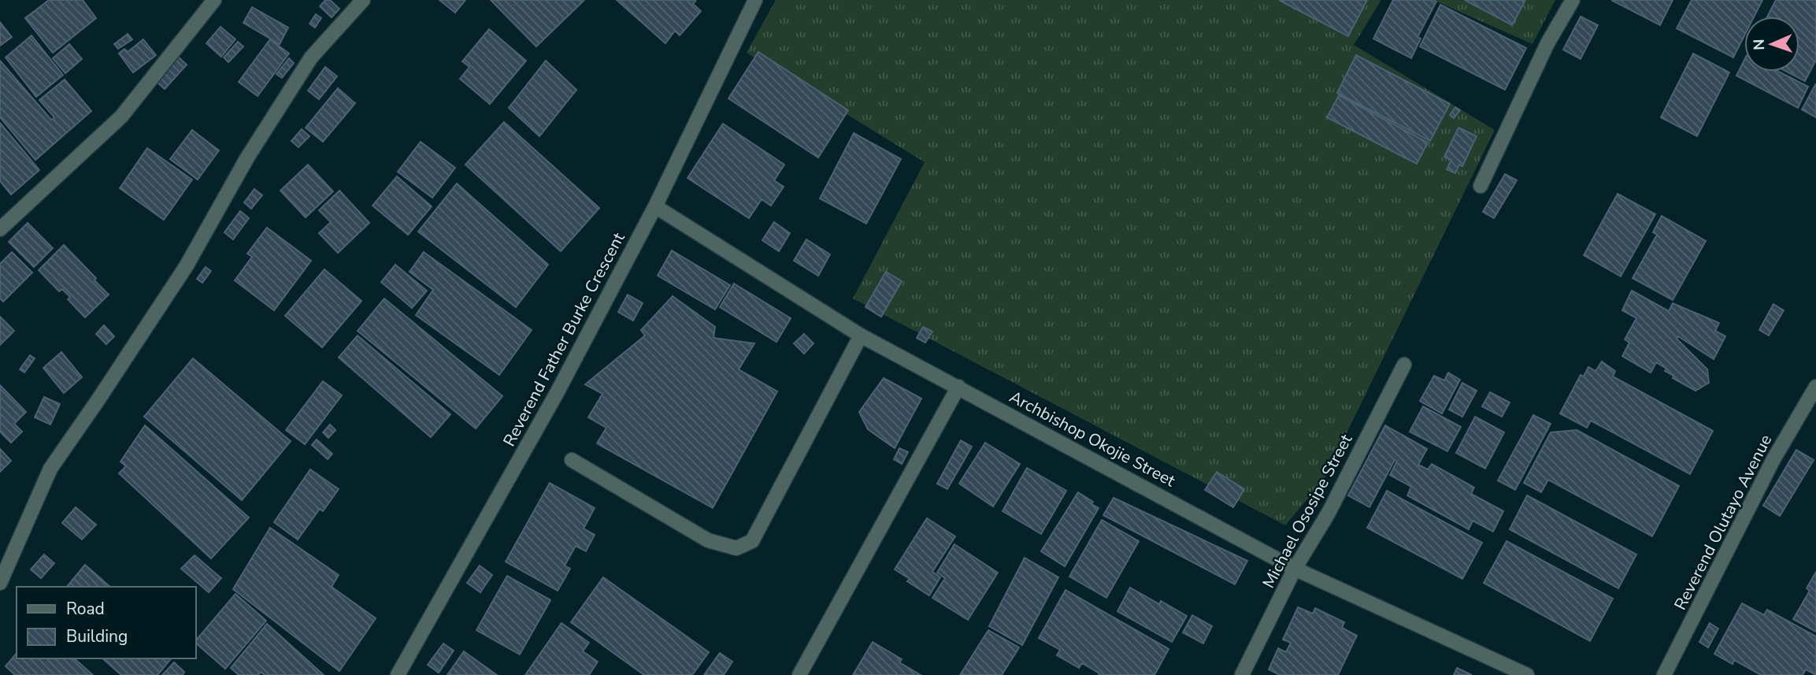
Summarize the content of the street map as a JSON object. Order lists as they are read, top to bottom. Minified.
{"streets":{"street":["Reverend Father Burke Crescent","Archbishop Okojie Street","Michael Ososipe Street","Reverend Olutayo Avenue"]},"crossings":[["Reverend Father Burke Crescent","Archbishop Okojie Street"],["Archbishop Okojie Street","Michael Ososipe Street"]],"legend":["Road","Building"],"north":"left"}
